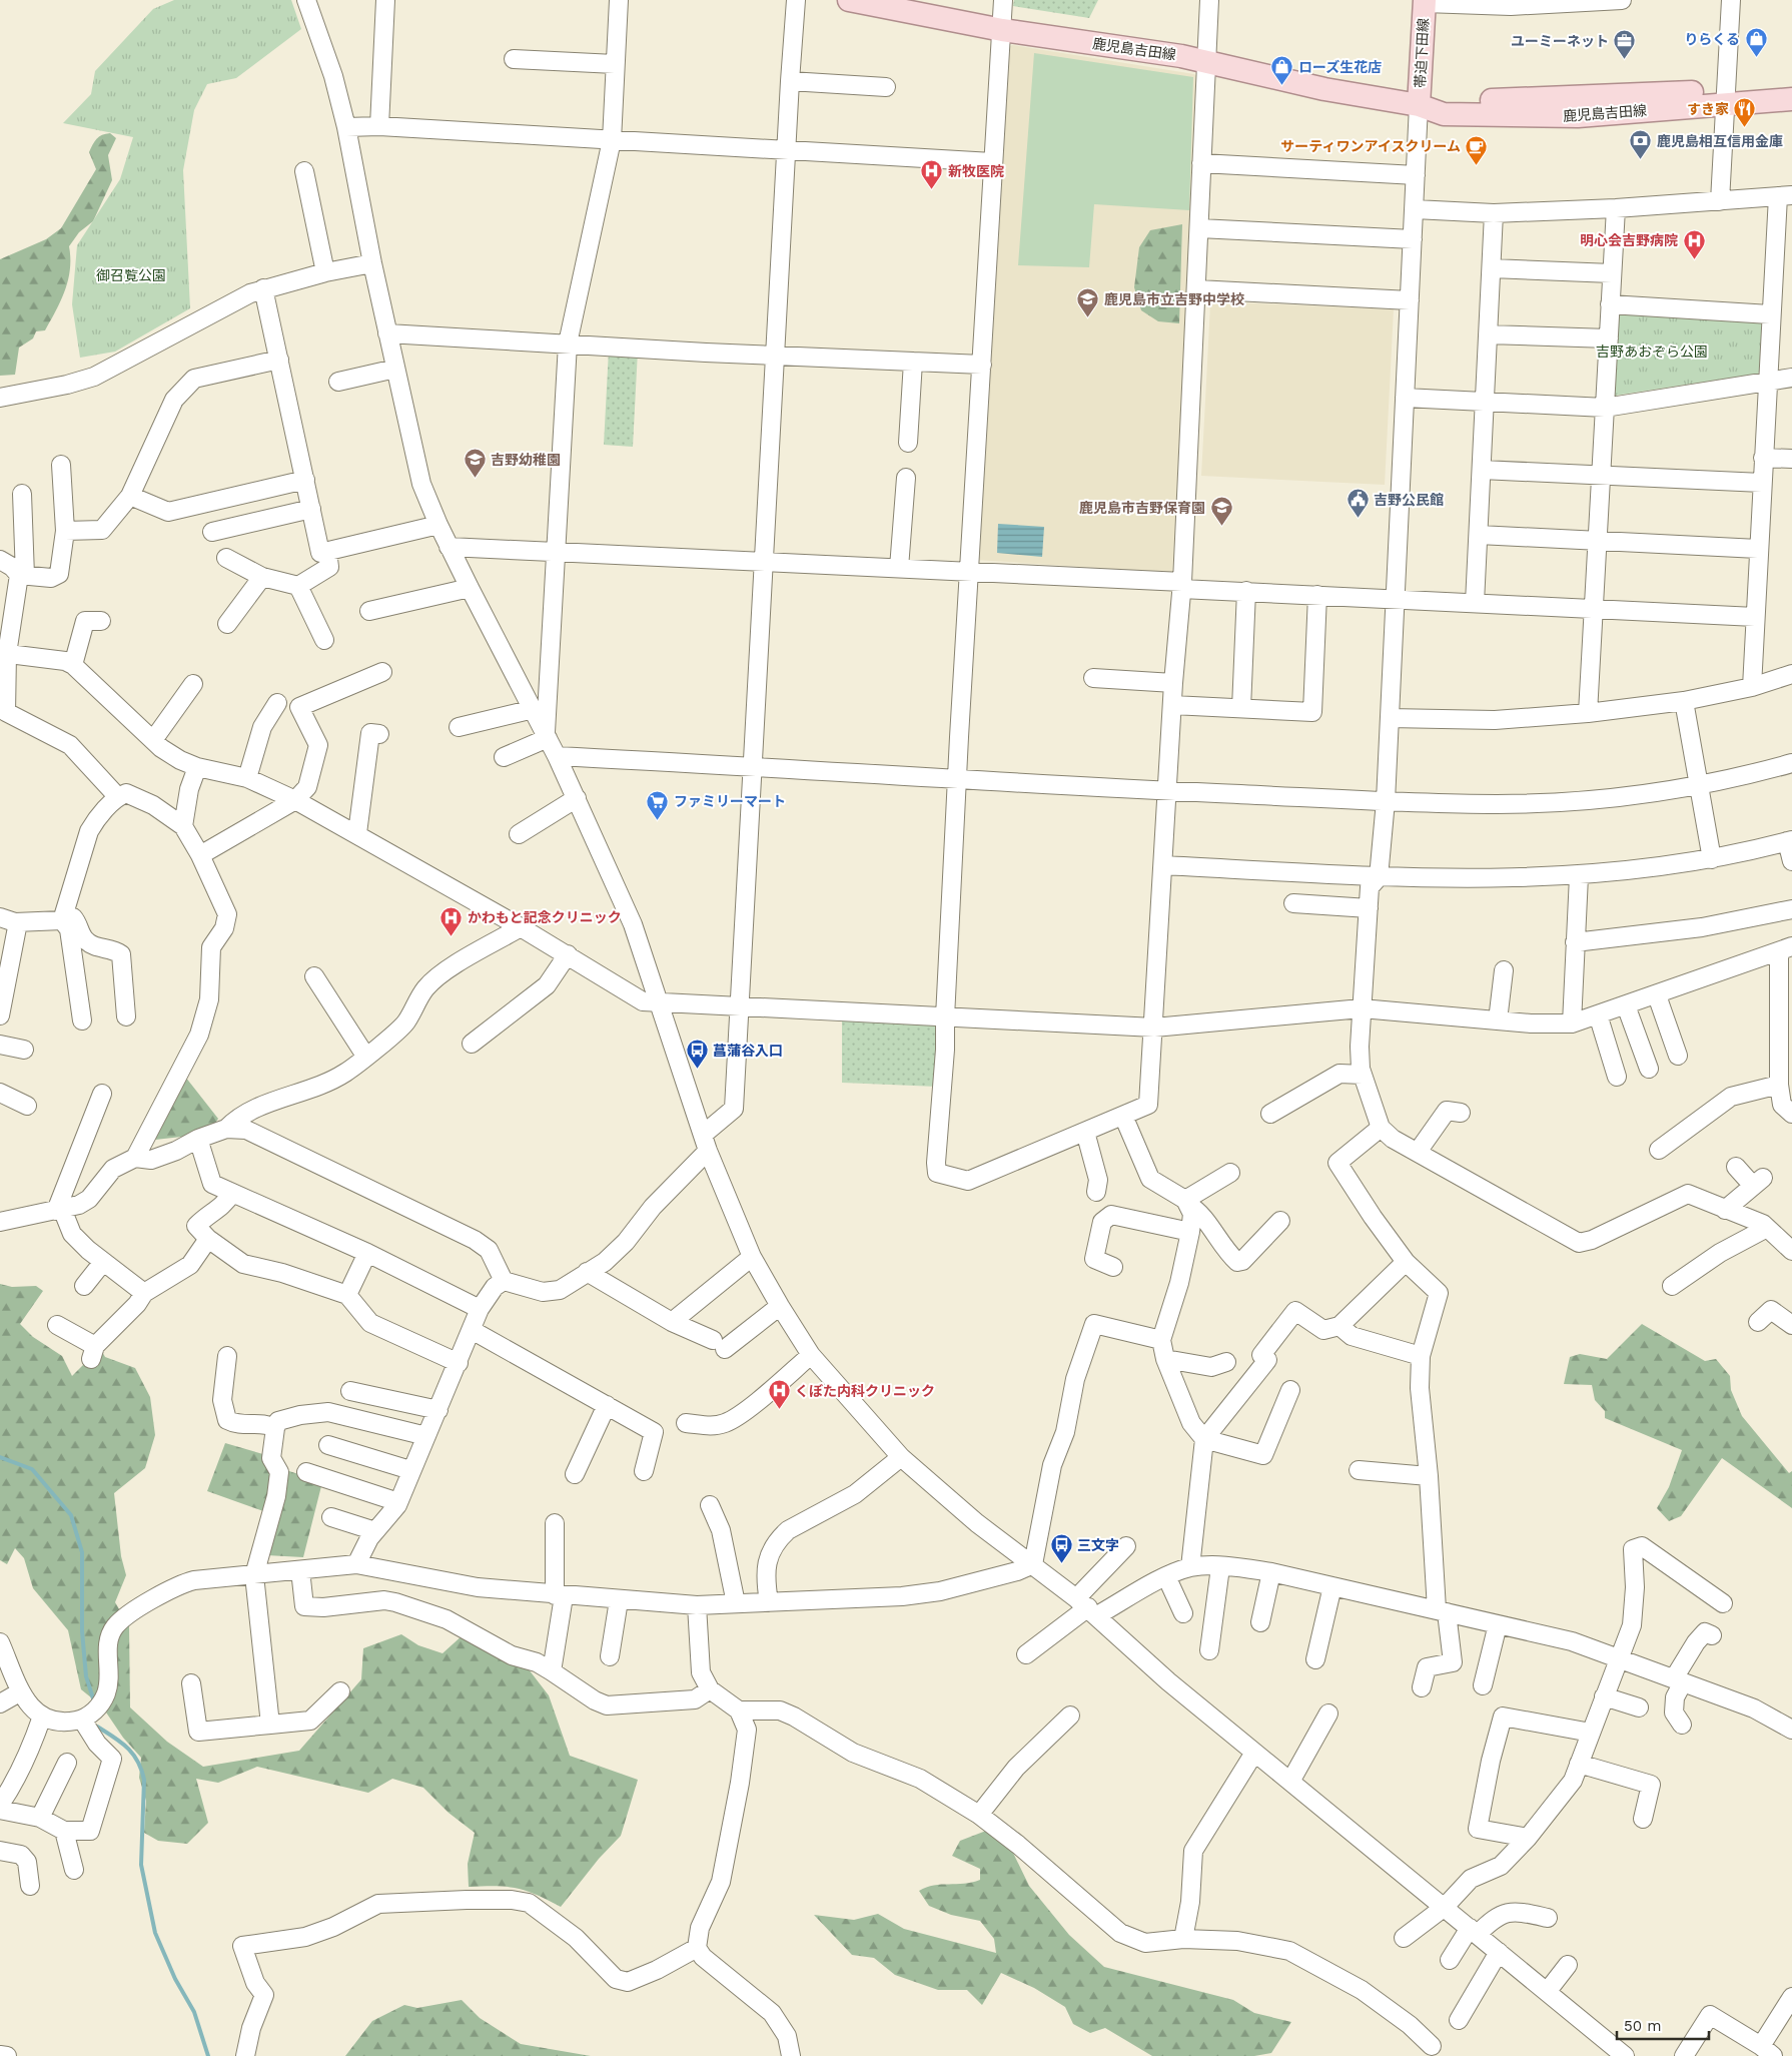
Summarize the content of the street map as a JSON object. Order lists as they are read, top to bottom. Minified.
{"streets":{"main road":["鹿児島吉田線","帯迫下田線"]},"crossings":[["鹿児島吉田線","帯迫下田線"]],"parks":["御召覧公園","吉野あおぞら公園"],"places":{"shop":["りらくる","ローズ生花店"],"office":["ユーミーネット"],"restaurant":["すき家"],"bank":["鹿児島相互信用金庫"],"cafe":["サーティワンアイスクリーム"],"hospital":["新牧医院","明心会吉野病院","かわもと記念クリニック","くぼた内科クリニック"],"school or university":["鹿児島市立吉野中学校","吉野幼稚園","鹿児島市吉野保育園"],"public building":["吉野公民館"],"supermarket":["ファミリーマート"],"bus stop":["菖蒲谷入口","三文字"]},"scale_bar":"50 m"}
